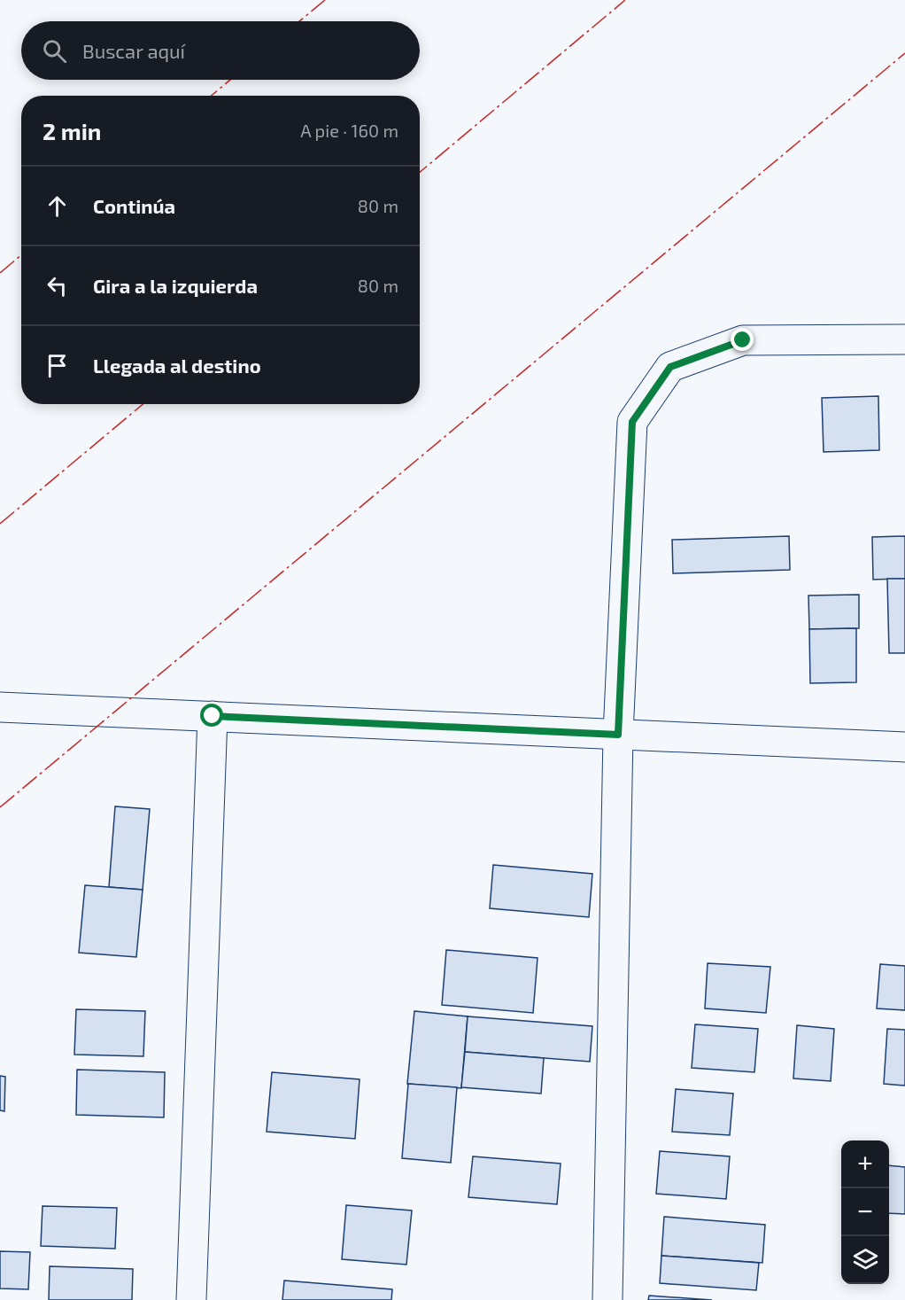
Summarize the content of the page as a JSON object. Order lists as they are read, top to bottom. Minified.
{"page":{"search":"Buscar aquí","heading":["2 min","A pie · 160 m"],"list":[["Continúa","80 m"],["Gira a la izquierda","80 m"],"Llegada al destino"],"map_buttons":["+","−"]}}
